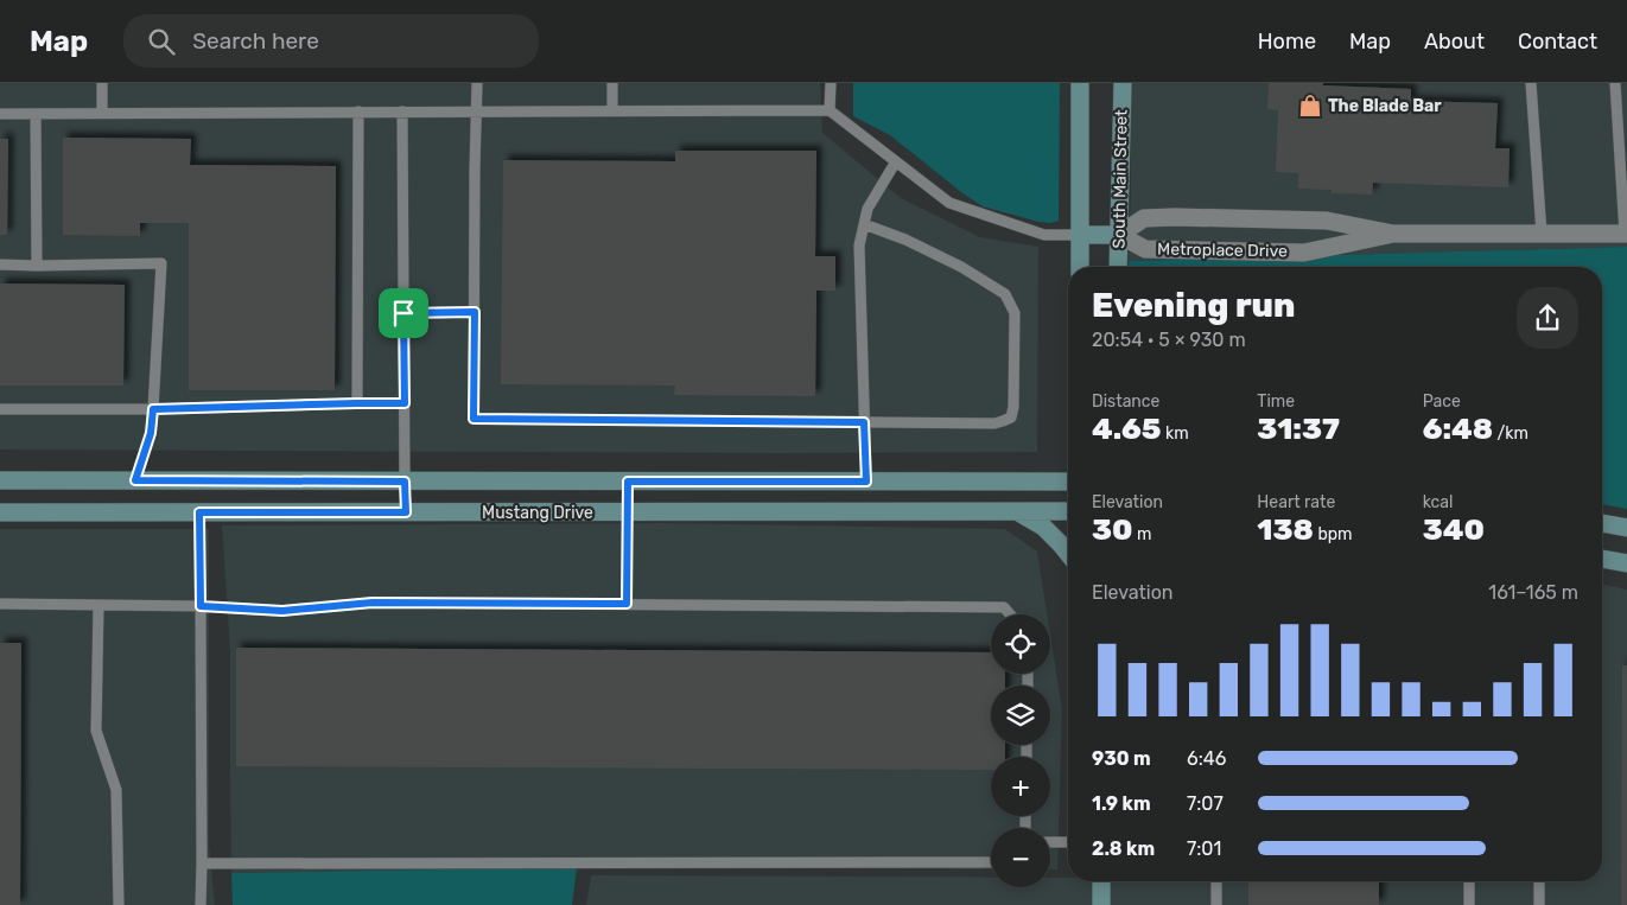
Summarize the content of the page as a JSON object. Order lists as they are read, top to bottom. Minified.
{"streets":{"main road":["South Main Street","Mustang Drive"],"street":["Metroplace Drive"]},"crossings":[["South Main Street","Metroplace Drive"]],"places":{"shop":["The Blade Bar"]},"page":{"header":"Map","search":"Search here","nav":["Home","Map","About","Contact"],"heading":["Evening run","20:54 · 5 × 930 m"],"stats":[["Distance","4.65 km"],["Time","31:37"],["Pace","6:48 /km"],["Elevation","30 m"],["Heart rate","138 bpm"],["kcal","340"]],"chart":["Elevation","161–165 m"],"map_buttons":["+","−"],"list":[{"name":"930 m","note":"6:46"},{"name":"1.9 km","note":"7:07"},{"name":"2.8 km","note":"7:01"}]}}
